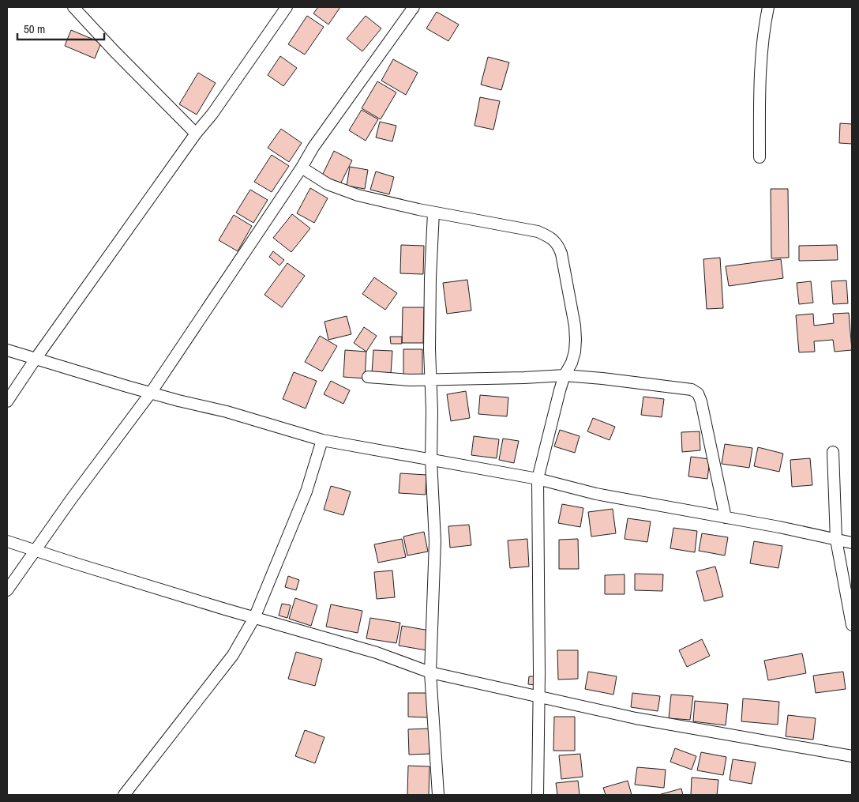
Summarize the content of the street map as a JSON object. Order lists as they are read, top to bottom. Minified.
{"scale_bar":"50 m"}
